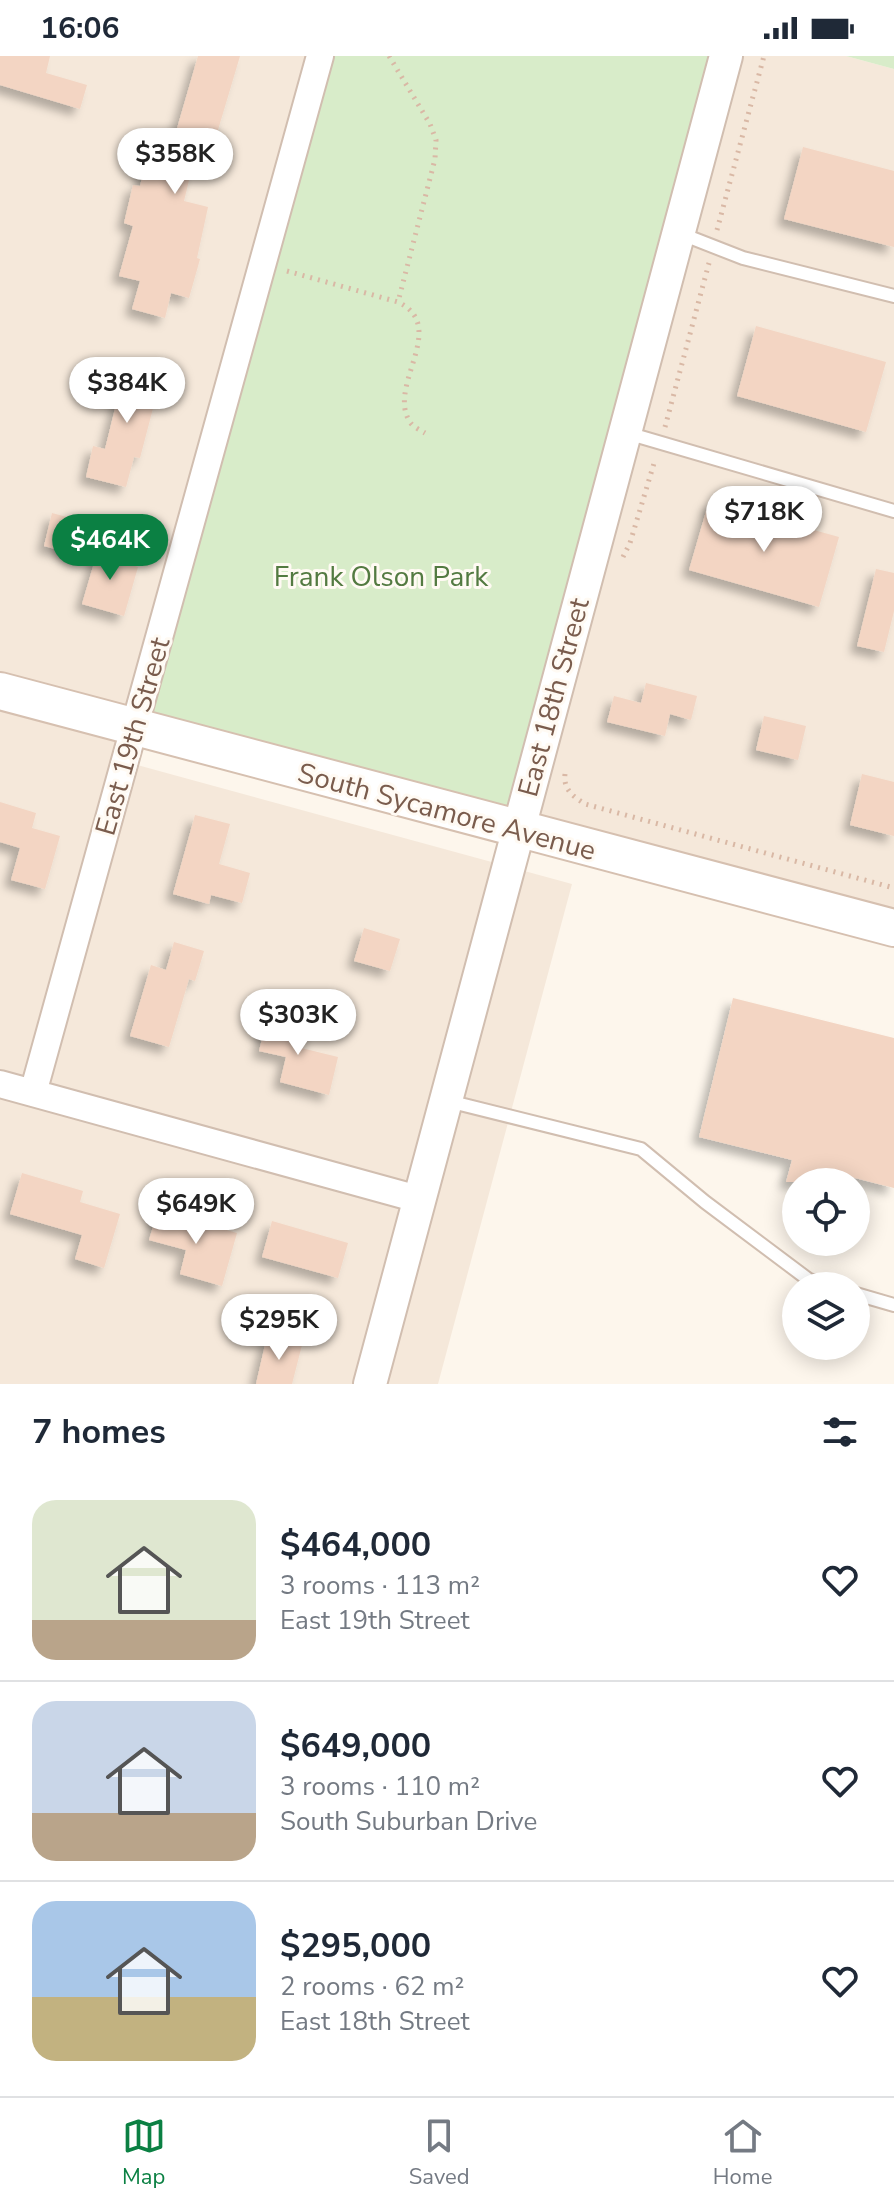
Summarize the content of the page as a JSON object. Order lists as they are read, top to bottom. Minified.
{"streets":{"main road":["South Sycamore Avenue"],"street":["East 18th Street","East 19th Street"]},"crossings":[["East 18th Street","South Sycamore Avenue"],["East 19th Street","South Sycamore Avenue"]],"parks":["Frank Olson Park"],"page":{"status":"16:06","price":["$358K","$384K","$718K","$464K","$303K","$649K","$295K"],"heading":"7 homes","list":[{"name":"$464,000","note":"3 rooms · 113 m² · East 19th Street"},{"name":"$649,000","note":"3 rooms · 110 m² · South Suburban Drive"},{"name":"$295,000","note":"2 rooms · 62 m² · East 18th Street"}],"tabs":["Map","Saved","Home"]}}
